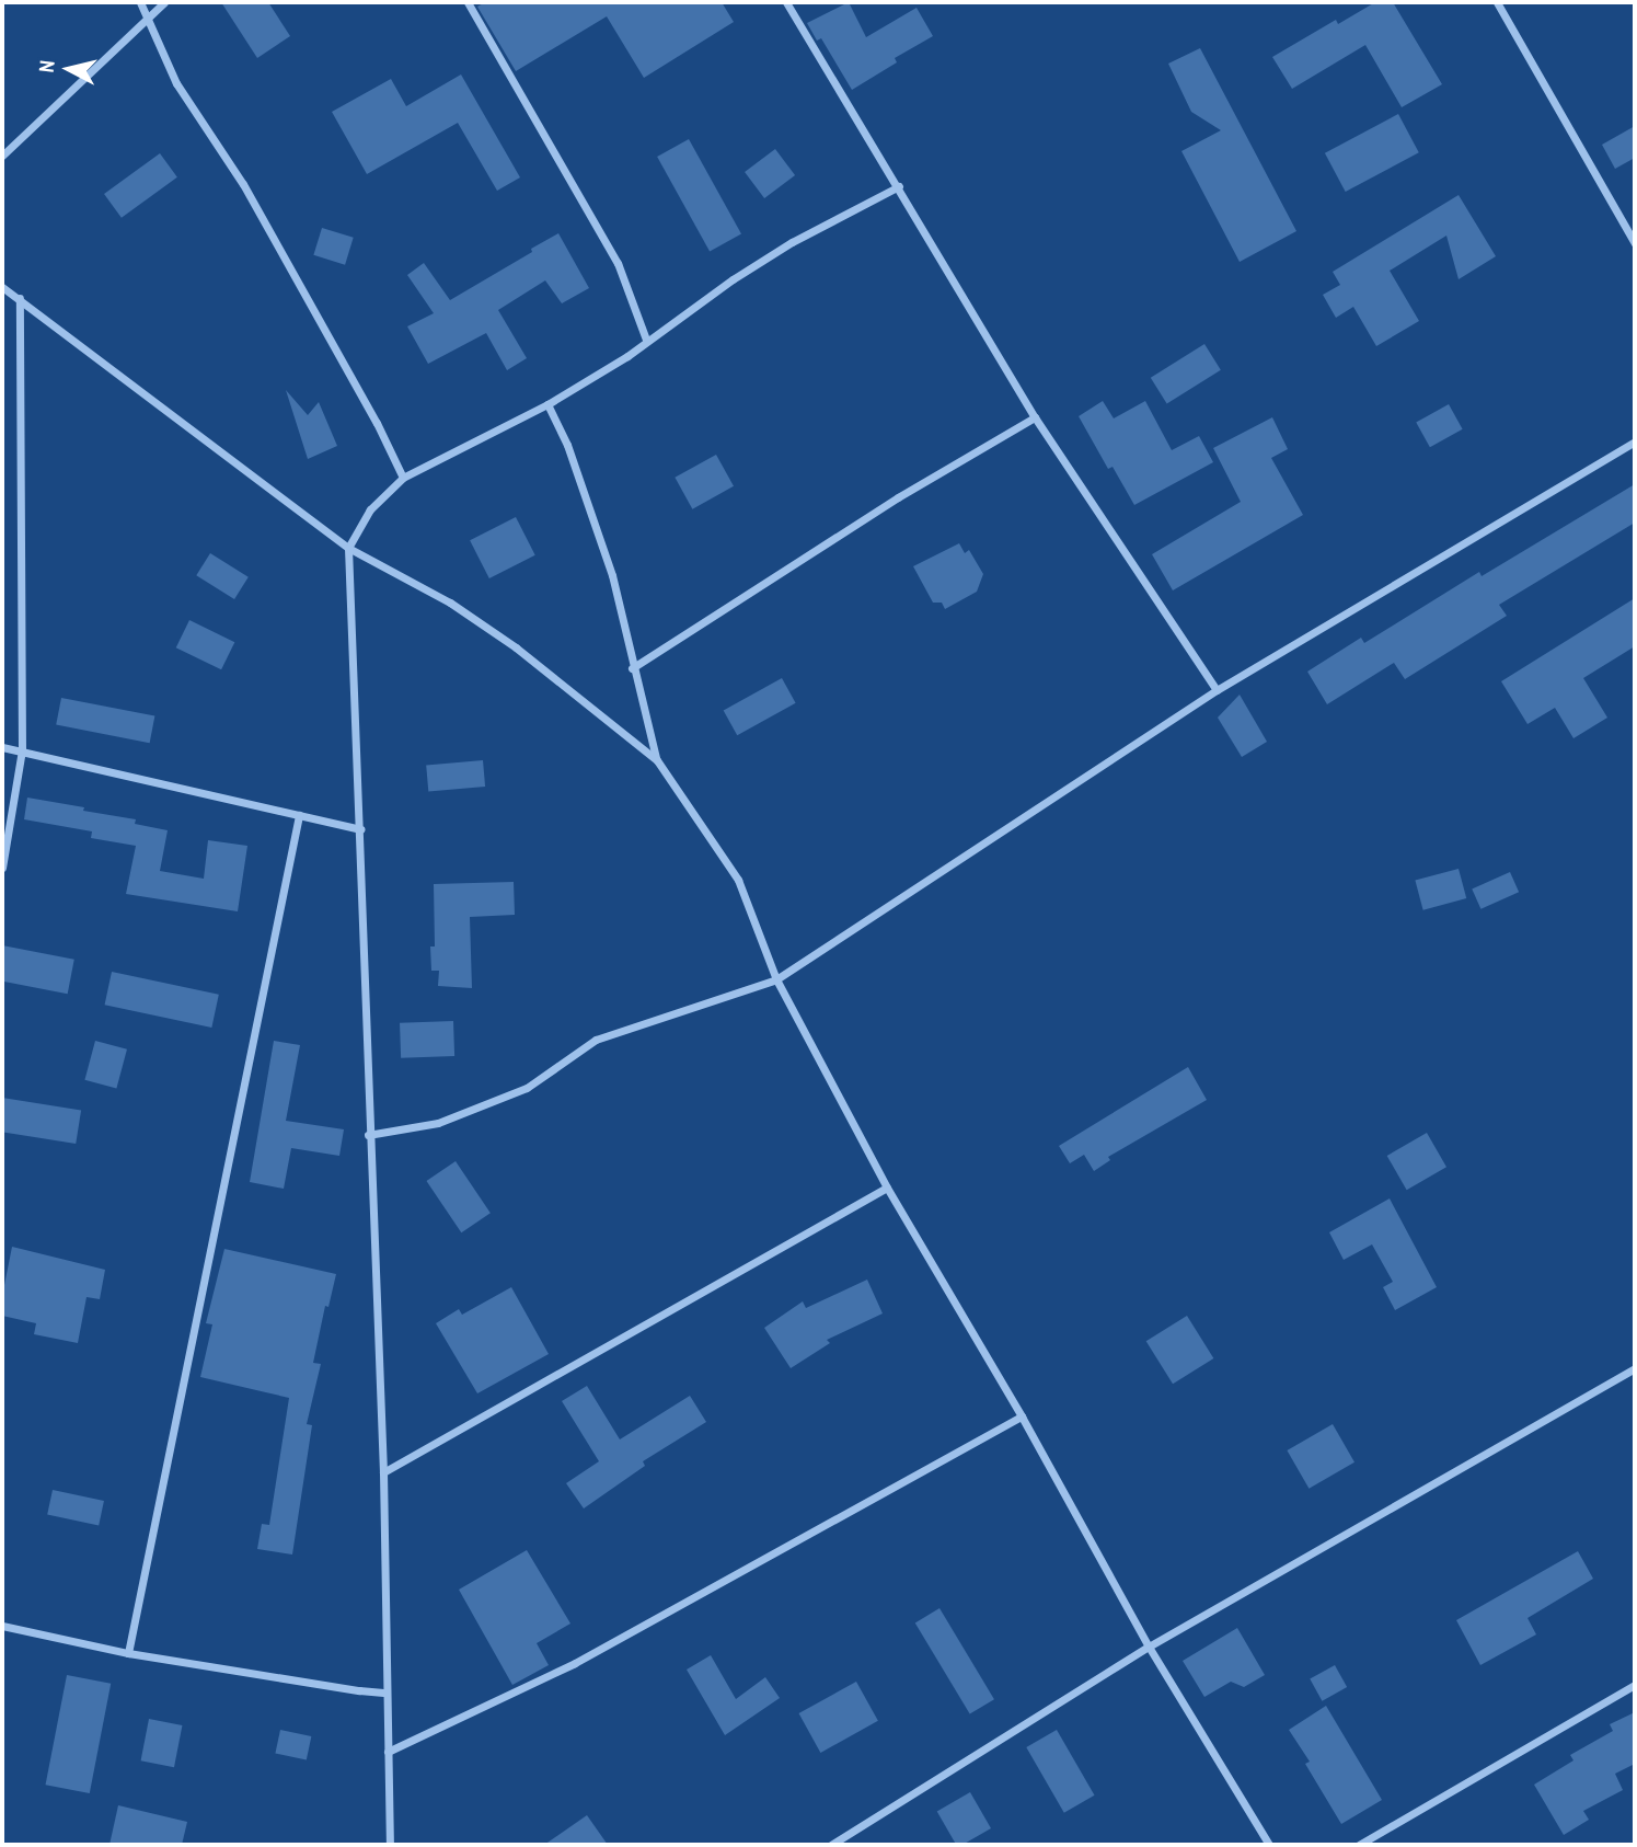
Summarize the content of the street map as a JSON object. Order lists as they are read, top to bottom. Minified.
{"north":"left"}
